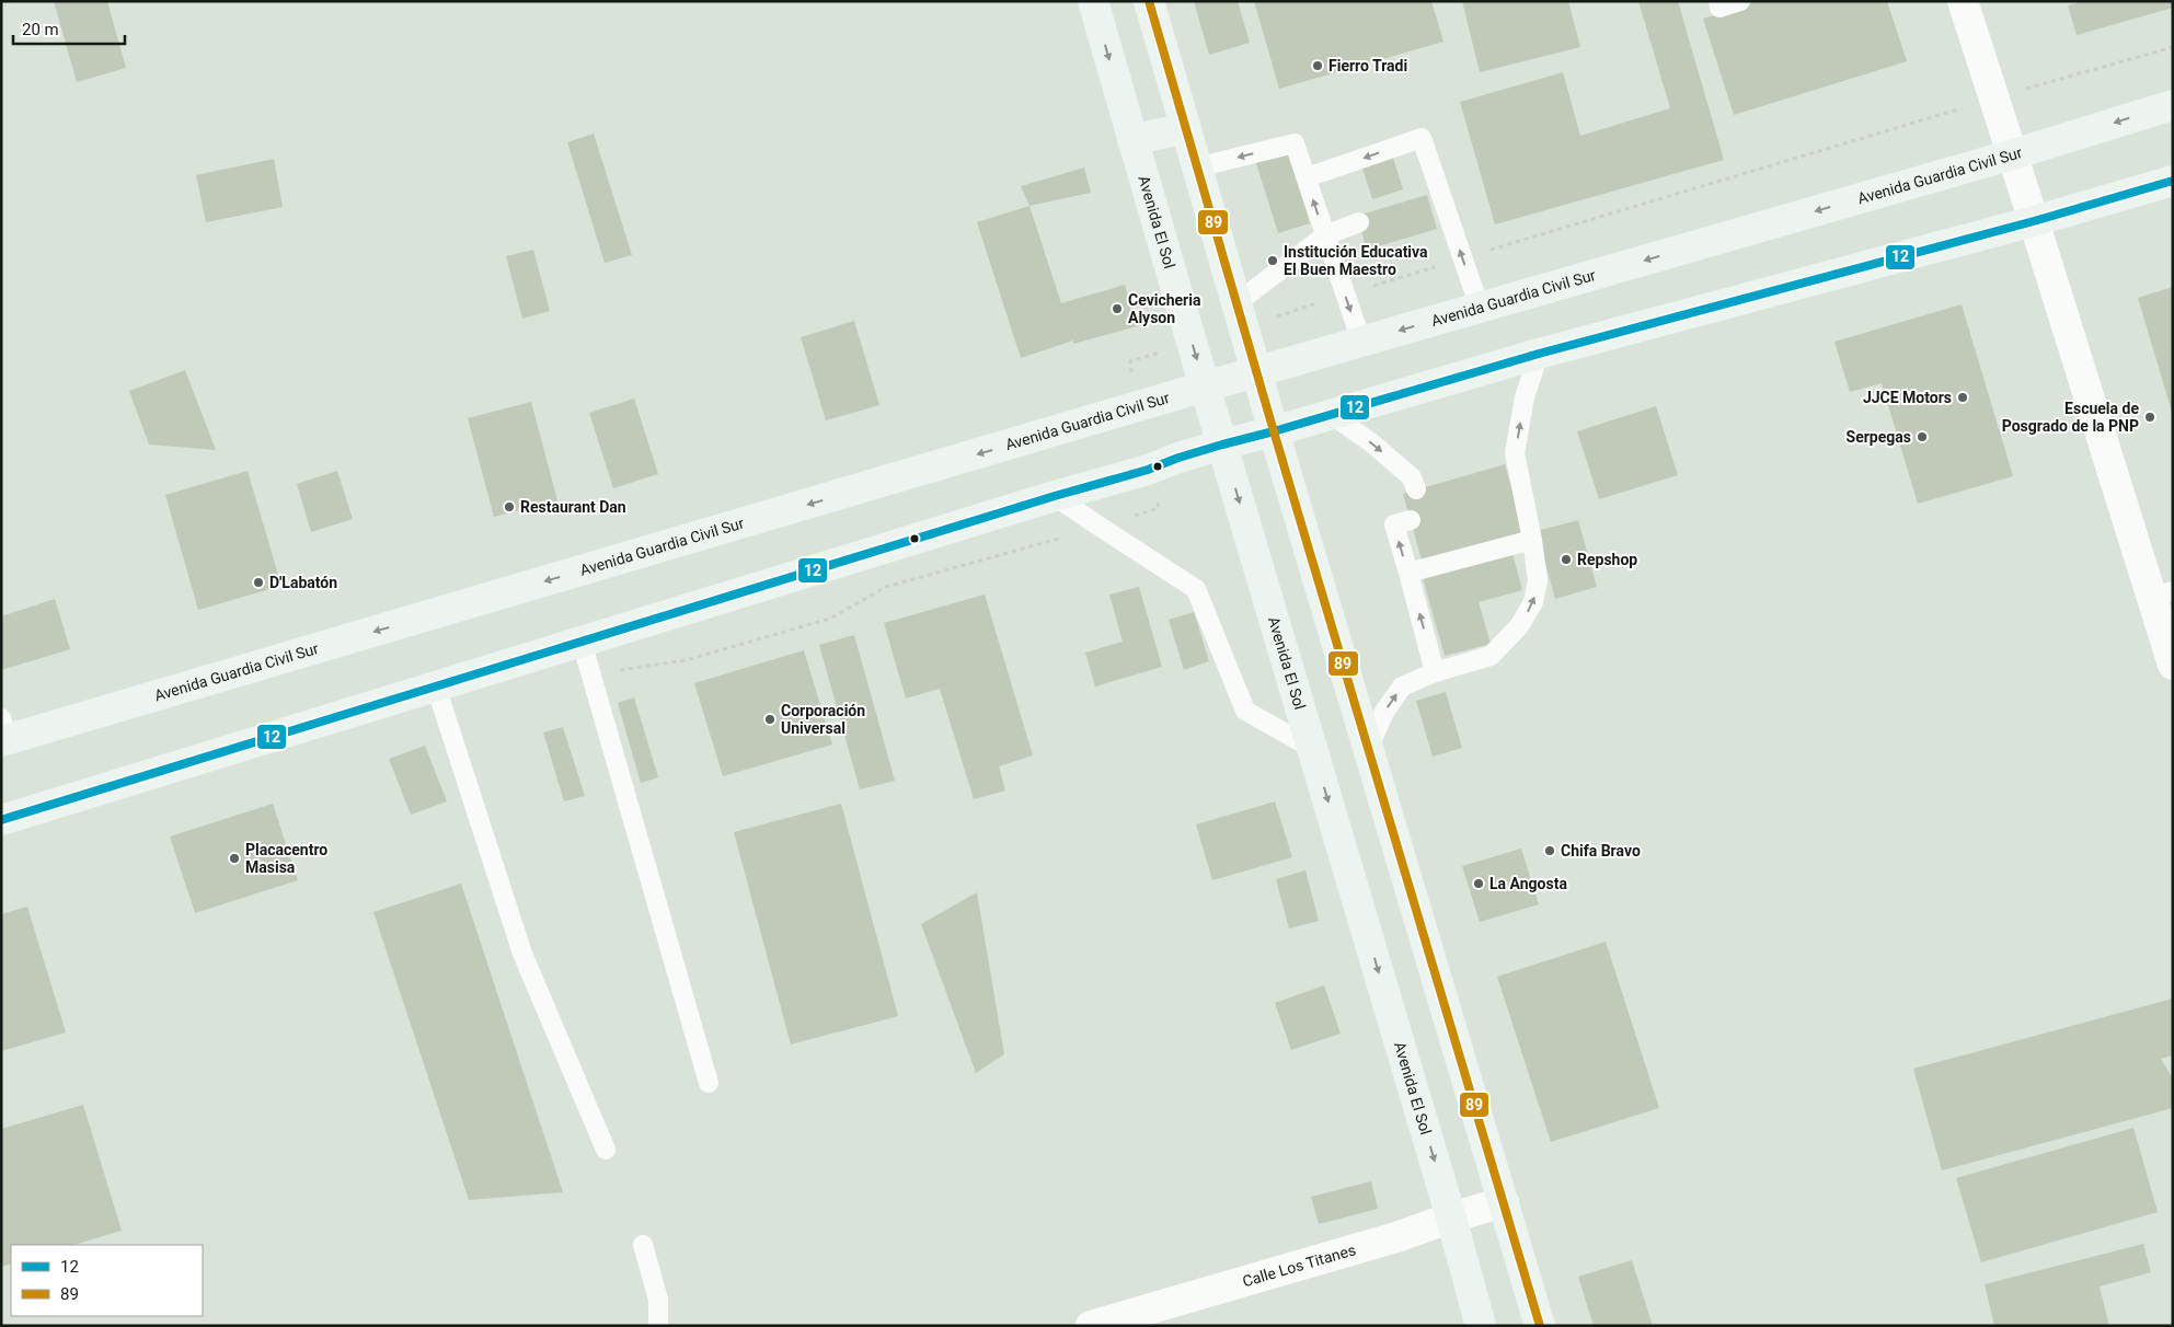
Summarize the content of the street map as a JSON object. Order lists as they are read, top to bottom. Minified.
{"streets":{"main road":["Avenida Guardia Civil Sur","Avenida El Sol"],"street":["Calle Los Titanes"]},"crossings":[["Avenida Guardia Civil Sur","Avenida El Sol"],["Avenida El Sol","Calle Los Titanes"]],"places":["Fierro Tradi","Institución Educativa El Buen Maestro","Cevicheria Alyson","JJCE Motors","Escuela de Posgrado de la PNP","Serpegas","Restaurant Dan","Repshop","D'Labatón","Corporación Universal","Chifa Bravo","Placacentro Masisa","La Angosta"],"lines":["transit line 89","transit line 12"],"legend":["12","89"],"scale_bar":"20 m"}
